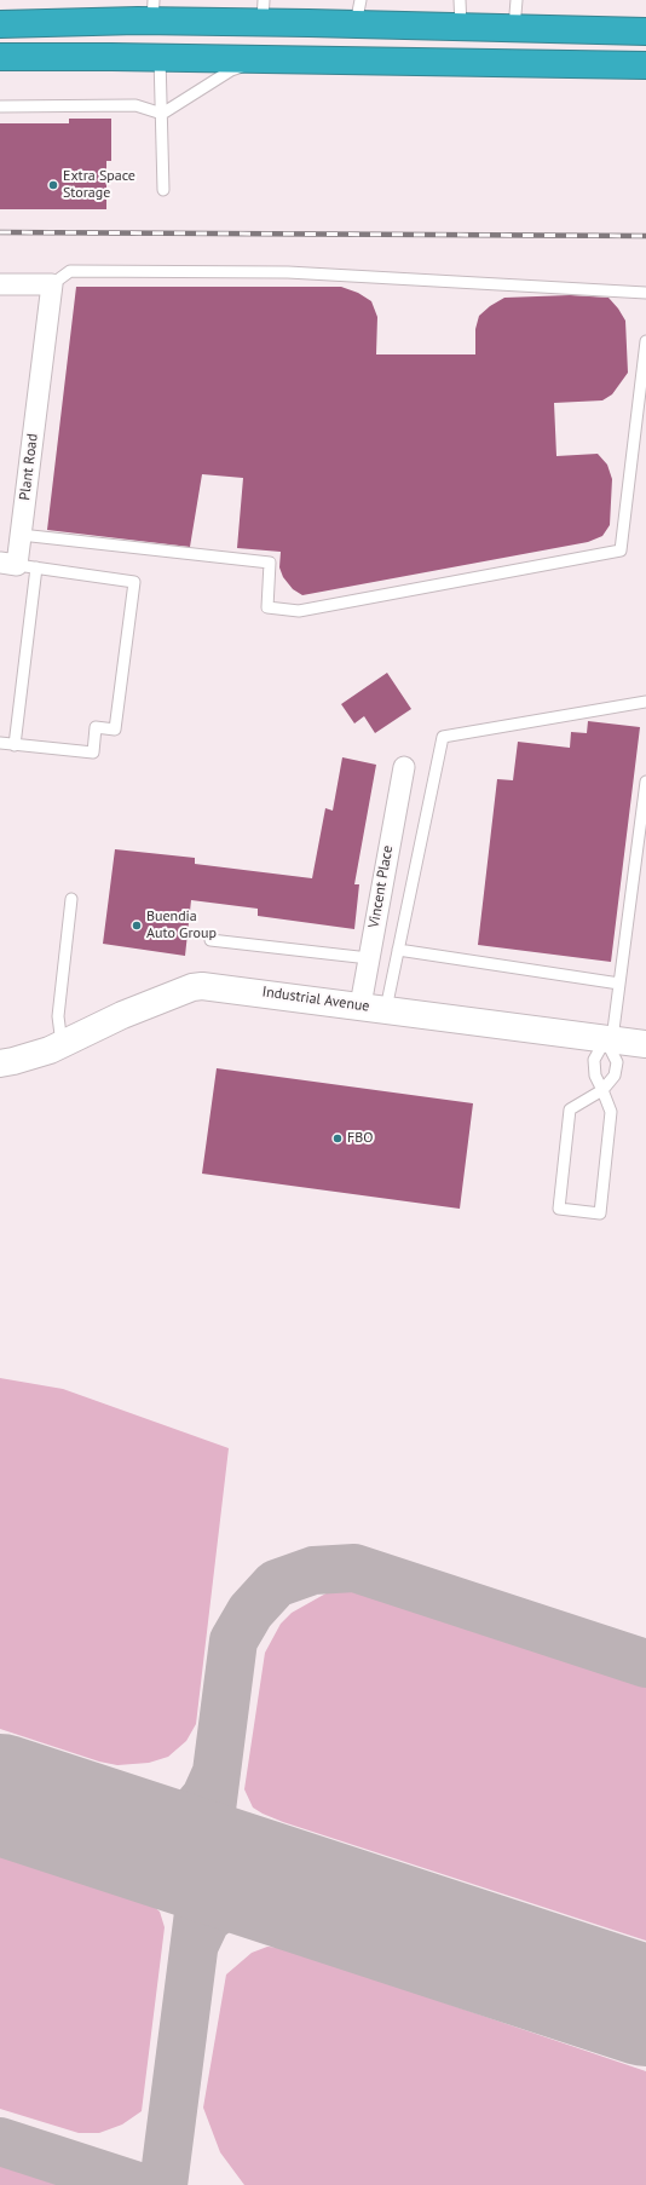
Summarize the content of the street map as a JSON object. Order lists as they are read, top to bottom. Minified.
{"streets":{"street":["Plant Road","Vincent Place","Industrial Avenue"]},"crossings":[["Vincent Place","Industrial Avenue"]],"places":["Extra Space Storage","Buendia Auto Group","FBO"]}
